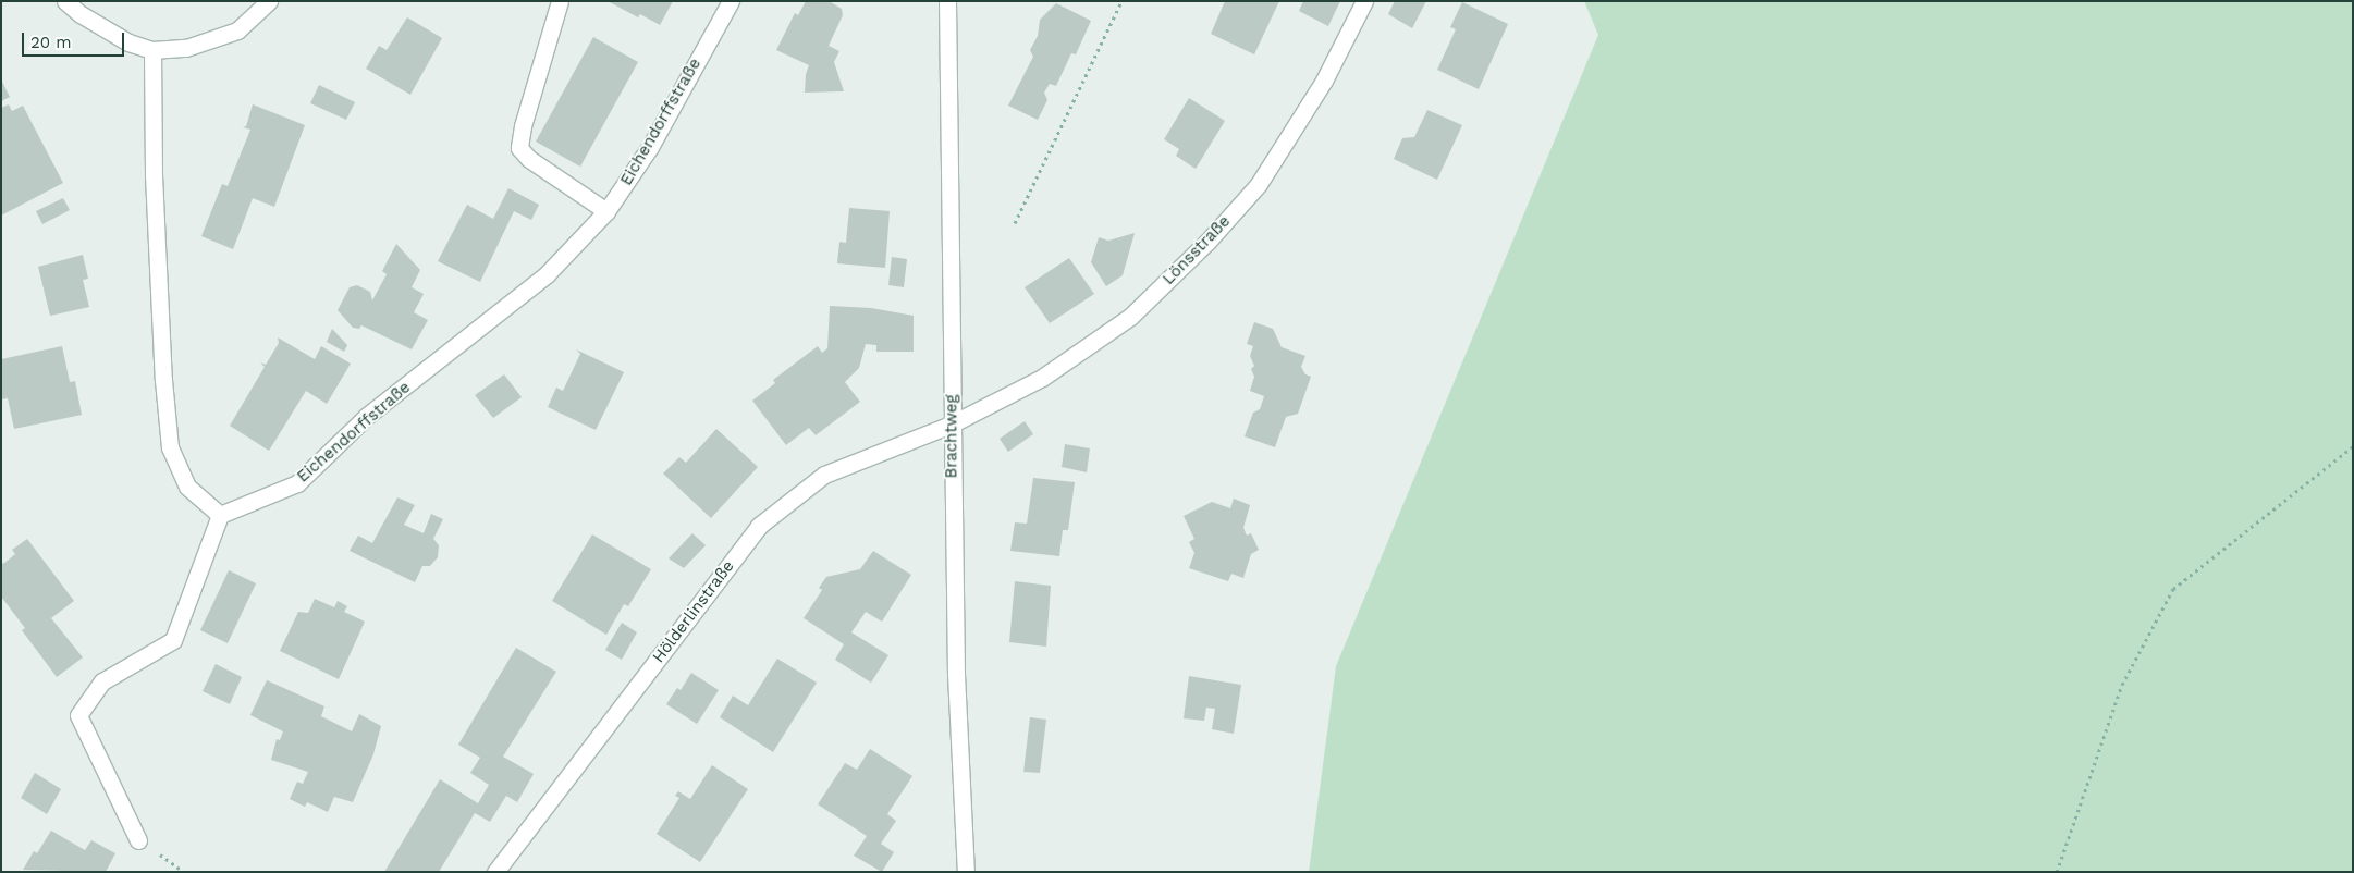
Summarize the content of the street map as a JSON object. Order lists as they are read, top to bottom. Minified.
{"streets":{"street":["Eichendorffstraße","Lönsstraße","Brachtweg","Hölderlinstraße"]},"crossings":[["Lönsstraße","Brachtweg"],["Lönsstraße","Hölderlinstraße"],["Brachtweg","Hölderlinstraße"]],"scale_bar":"20 m"}
